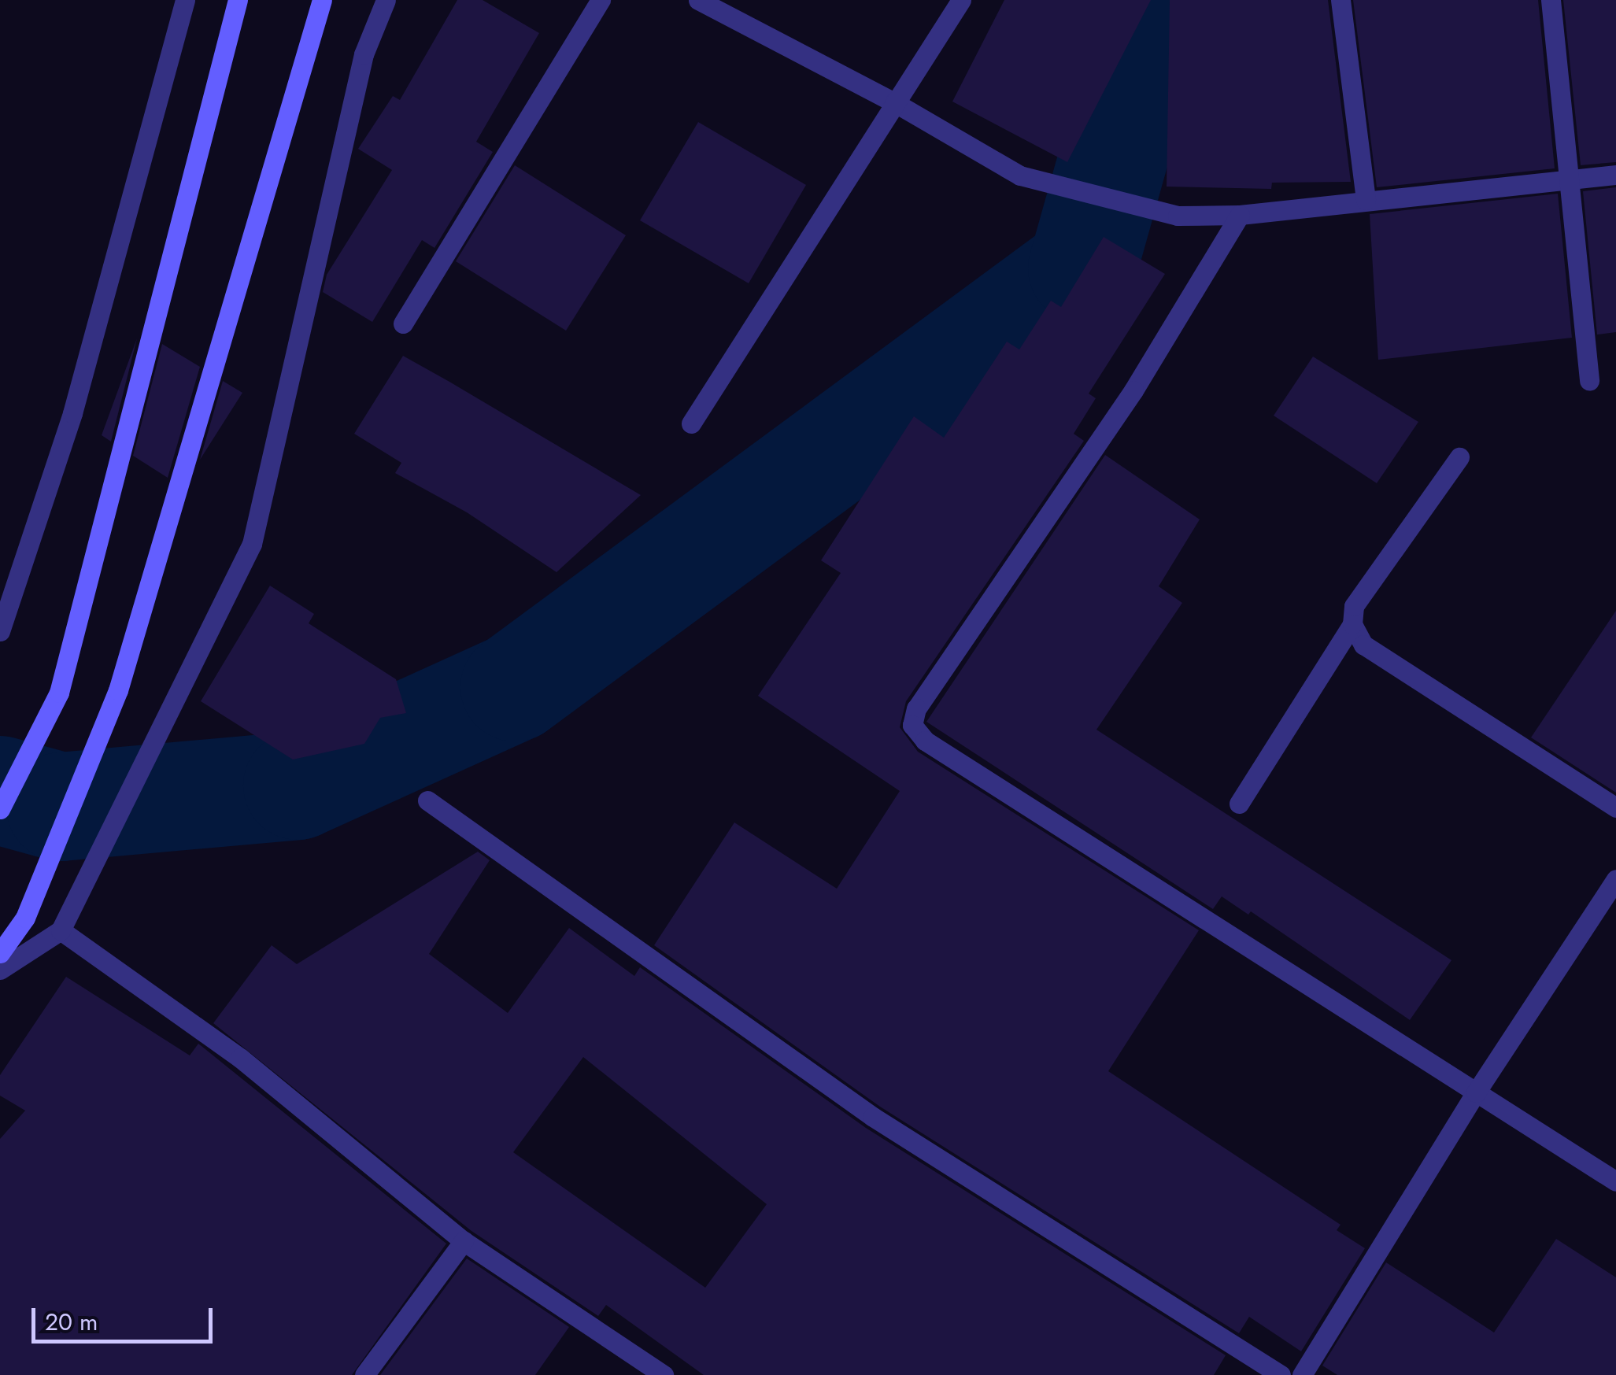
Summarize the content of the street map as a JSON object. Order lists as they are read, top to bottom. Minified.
{"scale_bar":"20 m"}
